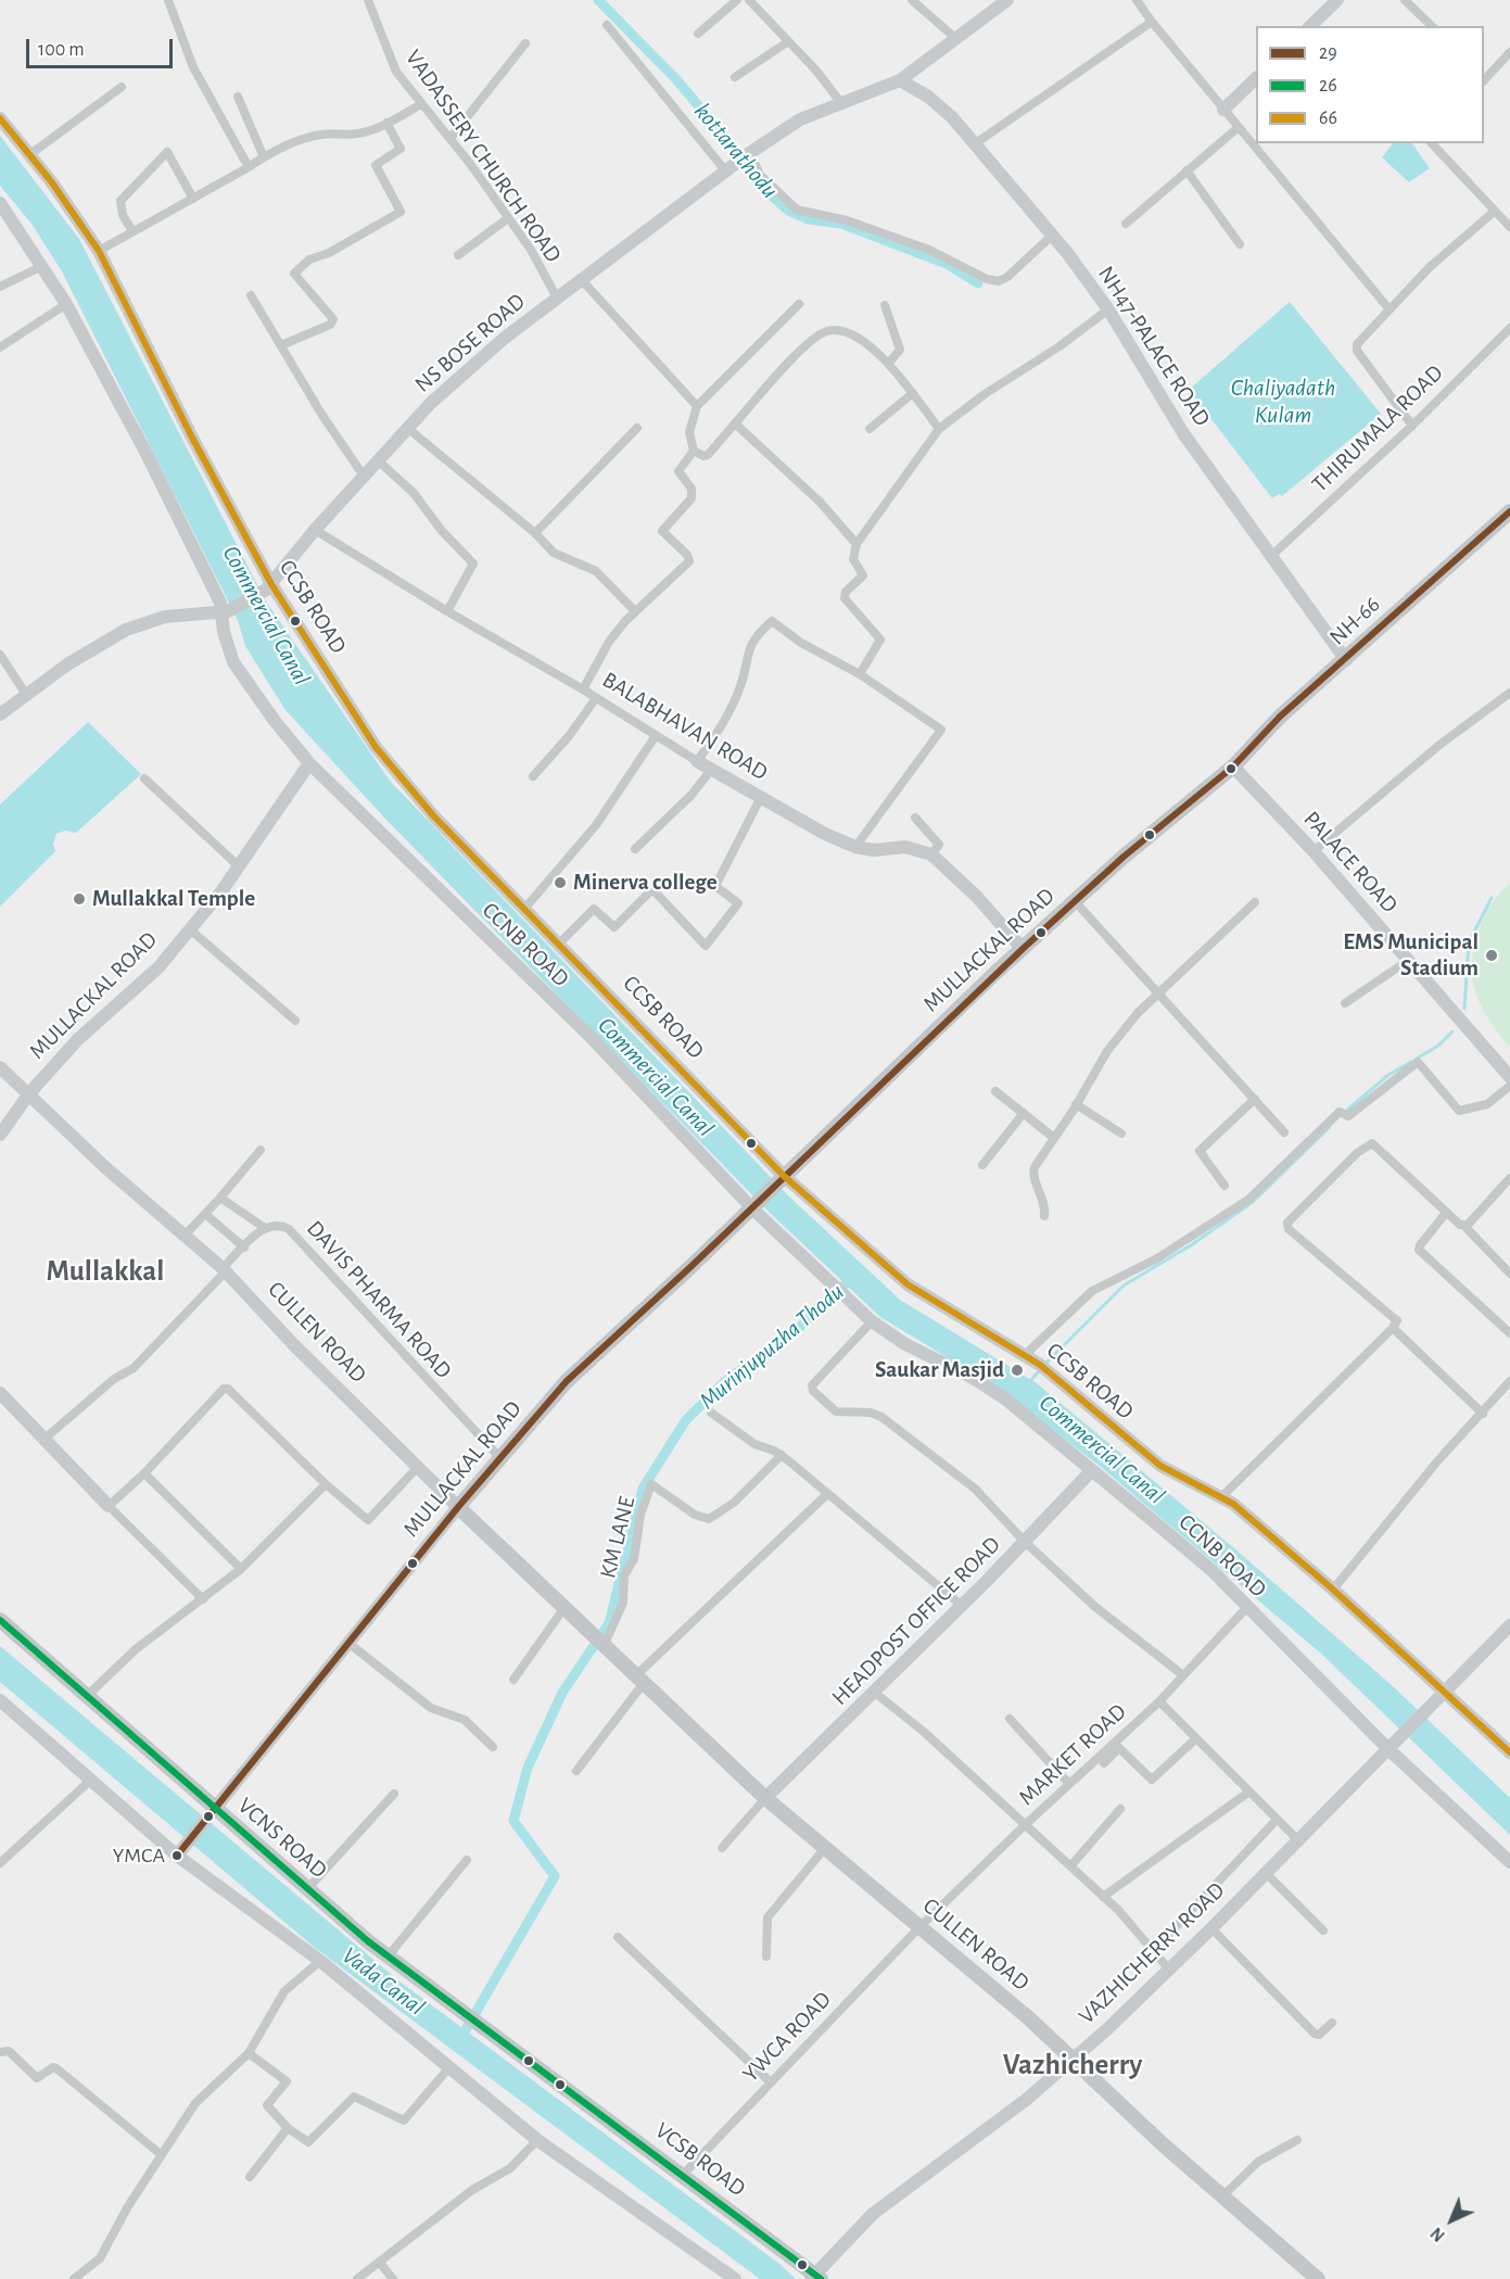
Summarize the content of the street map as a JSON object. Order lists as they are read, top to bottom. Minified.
{"streets":{"main road":["NS BOSE ROAD","NH47-PALACE ROAD","CCSB ROAD","NH-66","BALABHAVAN ROAD","PALACE ROAD","CCNB ROAD","MULLACKAL ROAD","CULLEN ROAD","HEADPOST OFFICE ROAD","VCNS ROAD","VAZHICHERRY ROAD","VCSB ROAD"],"street":["VADASSERY CHURCH ROAD","THIRUMALA ROAD","DAVIS PHARMA ROAD","KM LANE","MARKET ROAD","YWCA ROAD"]},"crossings":[["VADASSERY CHURCH ROAD","NS BOSE ROAD"],["NS BOSE ROAD","NH47-PALACE ROAD"],["NS BOSE ROAD","CCSB ROAD"],["NS BOSE ROAD","BALABHAVAN ROAD"],["NH47-PALACE ROAD","THIRUMALA ROAD"],["NH47-PALACE ROAD","NH-66"],["CCSB ROAD","MULLACKAL ROAD"],["CCSB ROAD","VAZHICHERRY ROAD"],["NH-66","PALACE ROAD"],["NH-66","MULLACKAL ROAD"],["PALACE ROAD","MULLACKAL ROAD"],["CCNB ROAD","MULLACKAL ROAD"],["CCNB ROAD","HEADPOST OFFICE ROAD"],["CCNB ROAD","MARKET ROAD"],["CCNB ROAD","VAZHICHERRY ROAD"],["MULLACKAL ROAD","DAVIS PHARMA ROAD"],["MULLACKAL ROAD","CULLEN ROAD"],["MULLACKAL ROAD","VCNS ROAD"],["CULLEN ROAD","KM LANE"],["CULLEN ROAD","HEADPOST OFFICE ROAD"],["CULLEN ROAD","MARKET ROAD"],["CULLEN ROAD","VAZHICHERRY ROAD"],["CULLEN ROAD","YWCA ROAD"],["MARKET ROAD","YWCA ROAD"],["VCNS ROAD","VCSB ROAD"],["VAZHICHERRY ROAD","VCSB ROAD"],["YWCA ROAD","VCSB ROAD"]],"districts":["Mullakkal","Vazhicherry"],"water":["kottarathodu","Chaliyadath Kulam","Commercial Canal","Murinjupuzha Thodu","Vada Canal"],"places":["Minerva college","Mullakkal Temple","EMS Municipal Stadium","Saukar Masjid","YMCA"],"lines":["transit line 66","transit line 29","transit line 26"],"legend":["29","26","66"],"scale_bar":"100 m","north":"bottom left"}
